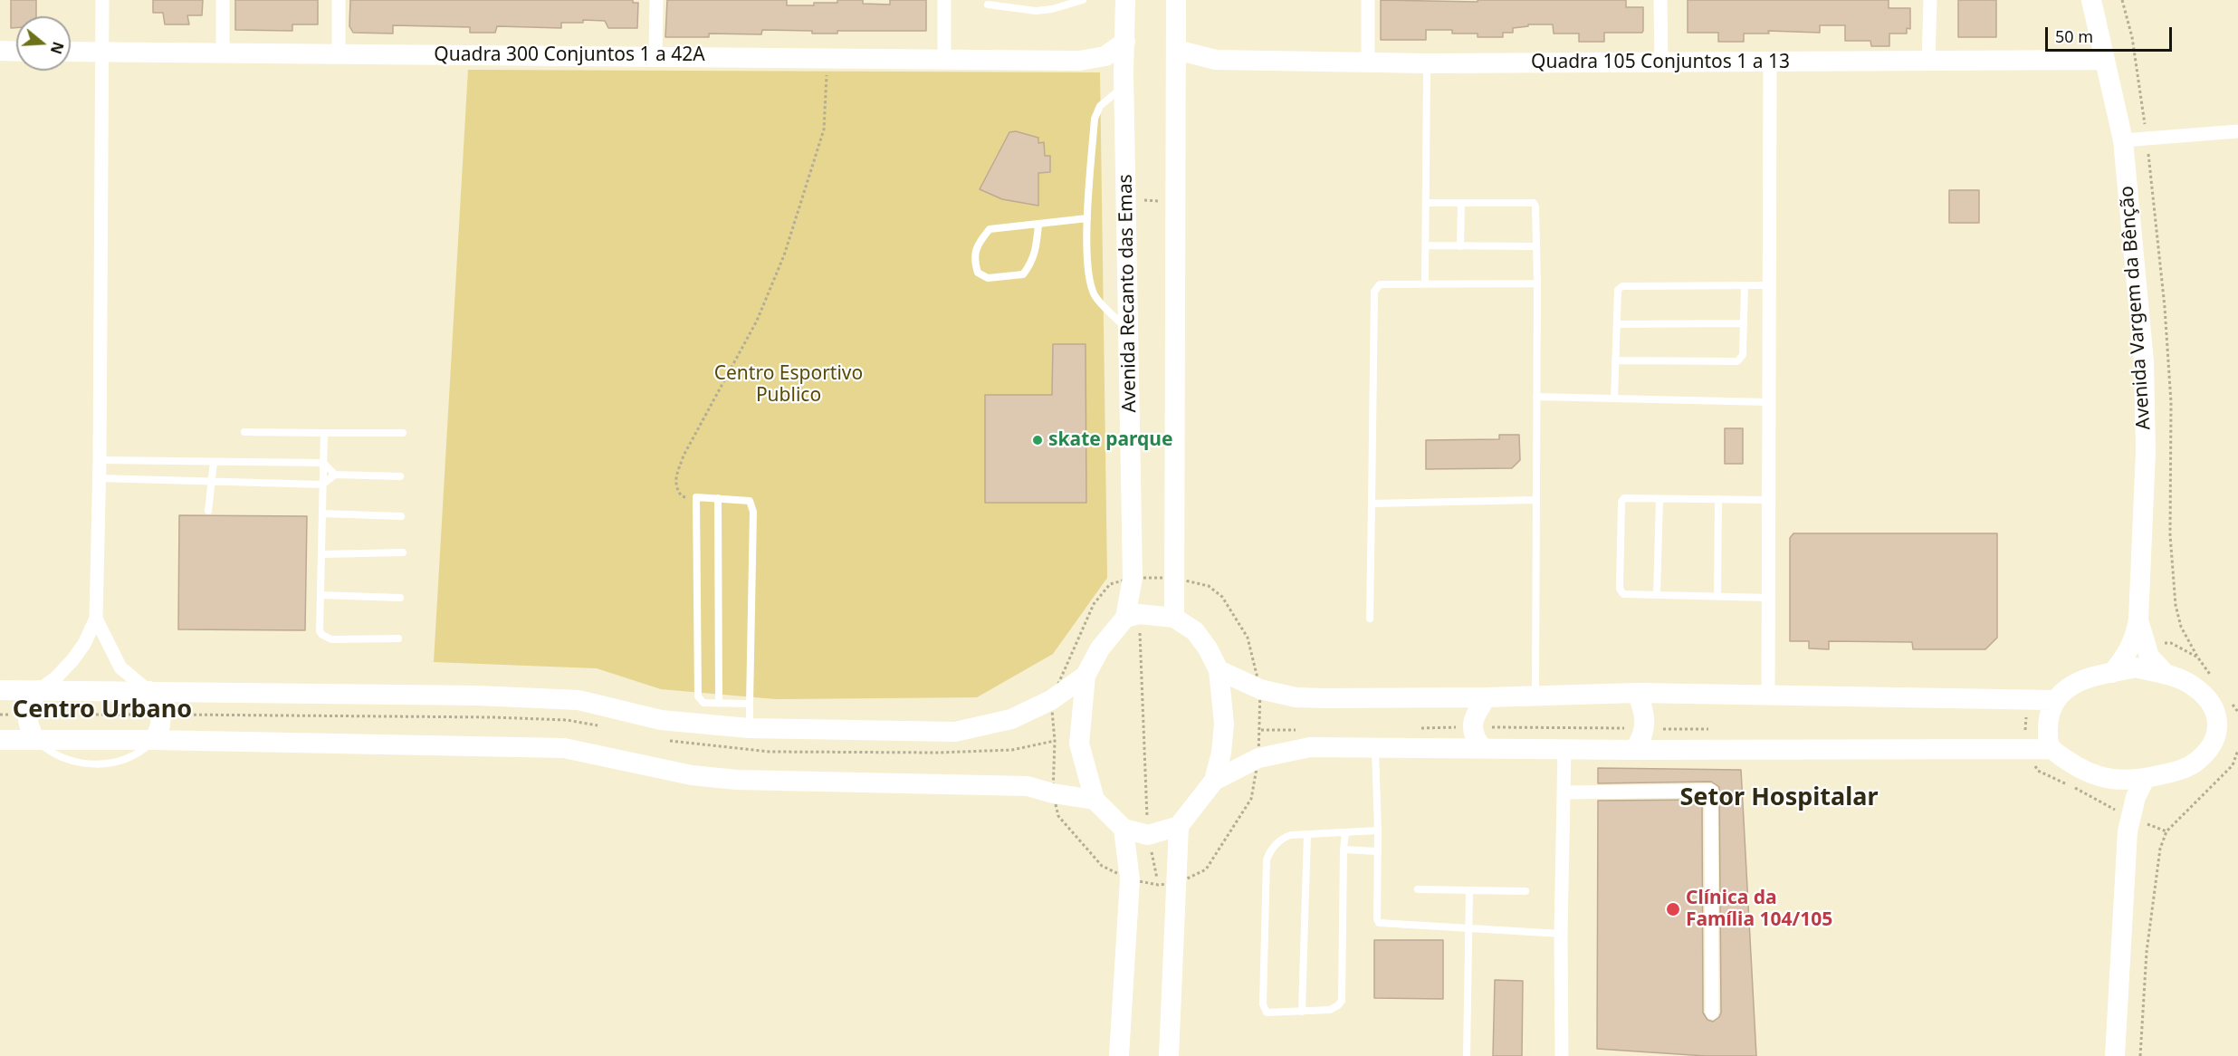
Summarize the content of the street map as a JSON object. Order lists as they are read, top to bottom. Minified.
{"streets":{"street":["Quadra 300 Conjuntos 1 a 42A","Quadra 105 Conjuntos 1 a 13","Avenida Recanto das Emas","Avenida Vargem da Bênção"]},"crossings":[["Quadra 300 Conjuntos 1 a 42A","Avenida Recanto das Emas"],["Quadra 105 Conjuntos 1 a 13","Avenida Vargem da Bênção"]],"districts":["Centro Urbano","Setor Hospitalar"],"parks":["Centro Esportivo Publico"],"places":["skate parque","Clínica da Família 104/105"],"scale_bar":"50 m","north":"right"}
